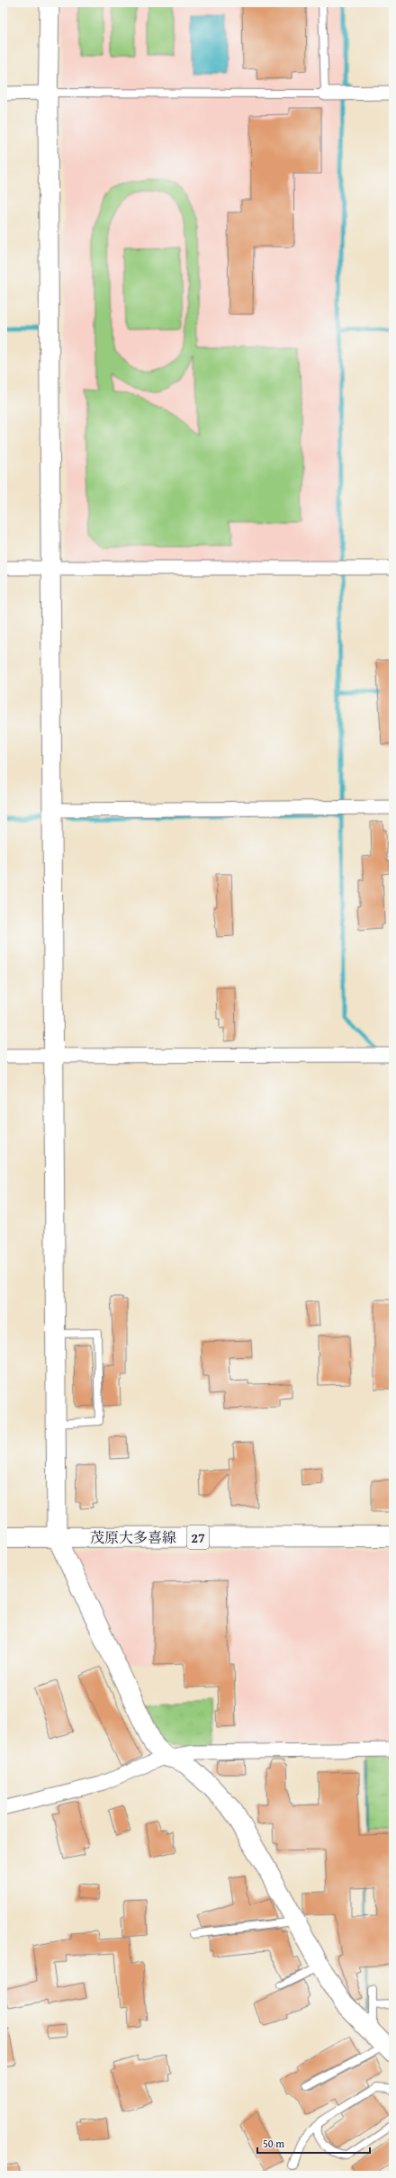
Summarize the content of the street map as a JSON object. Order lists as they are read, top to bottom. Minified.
{"streets":{"main road":["茂原大多喜線","27"]},"scale_bar":"50 m"}
